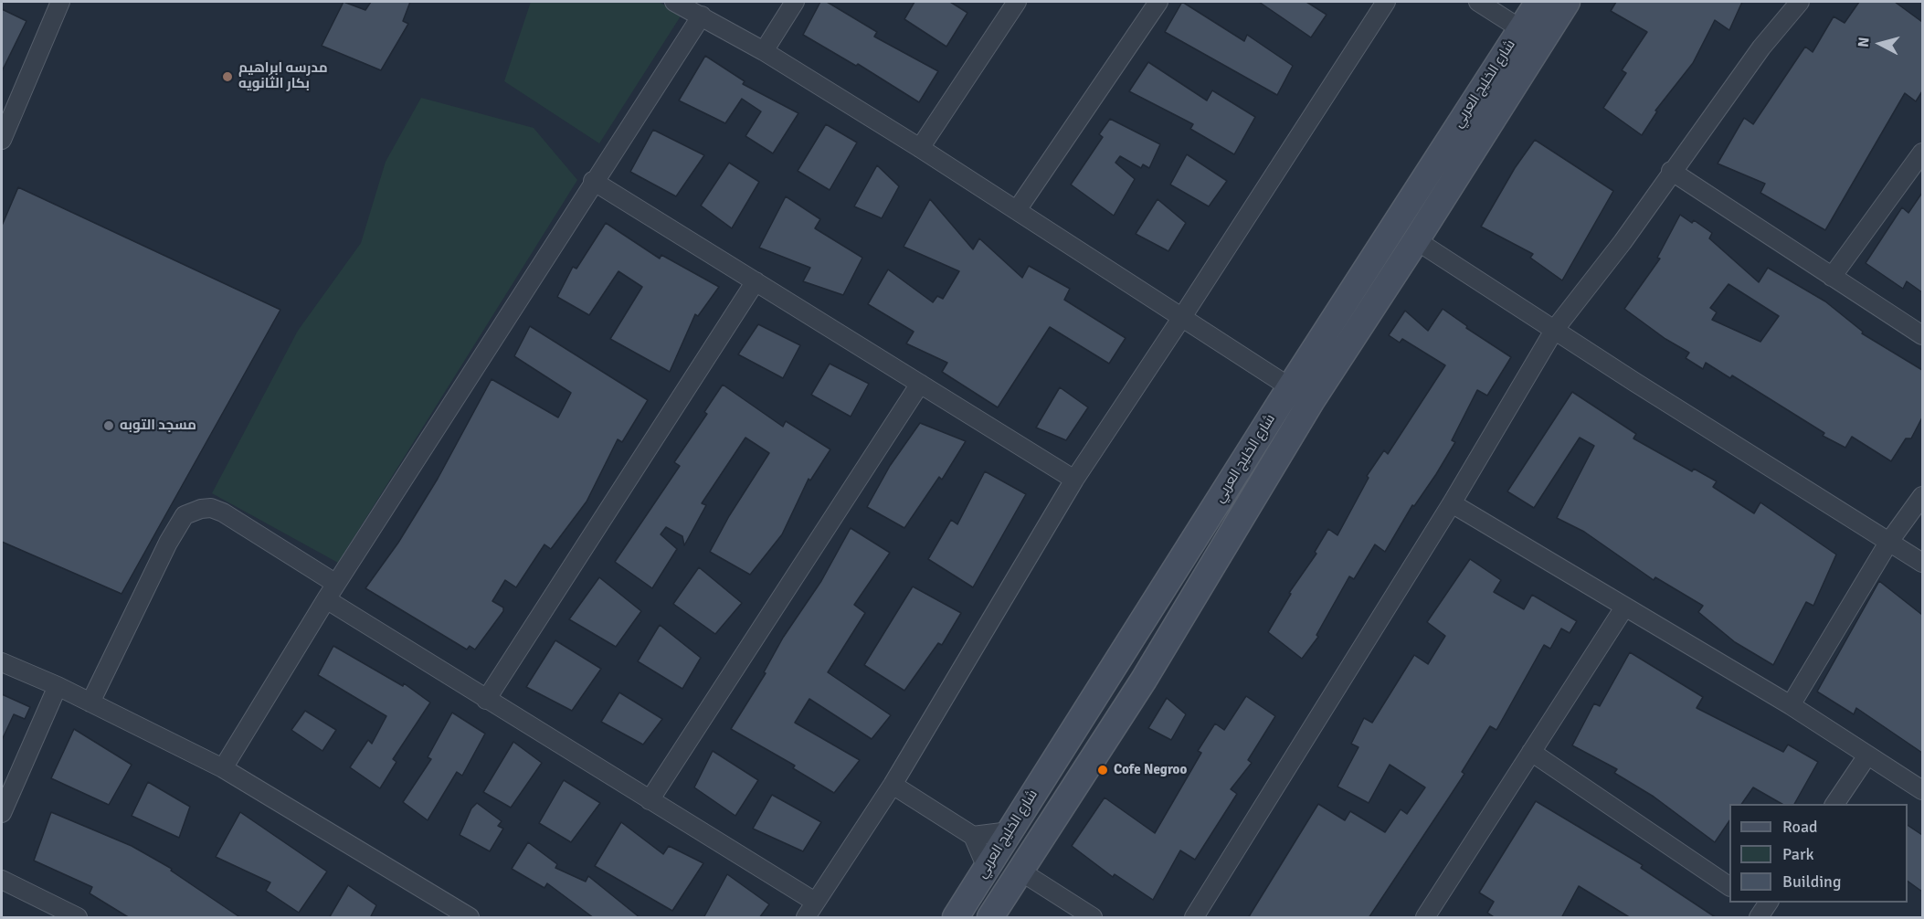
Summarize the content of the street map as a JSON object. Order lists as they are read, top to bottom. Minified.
{"streets":{"main road":["شارع الخليج العربي"]},"places":["مدرسه ابراهيم بكار الثانويه","مسجد التوبه","Cofe Negroo"],"legend":["Road","Park","Building"],"north":"left"}
